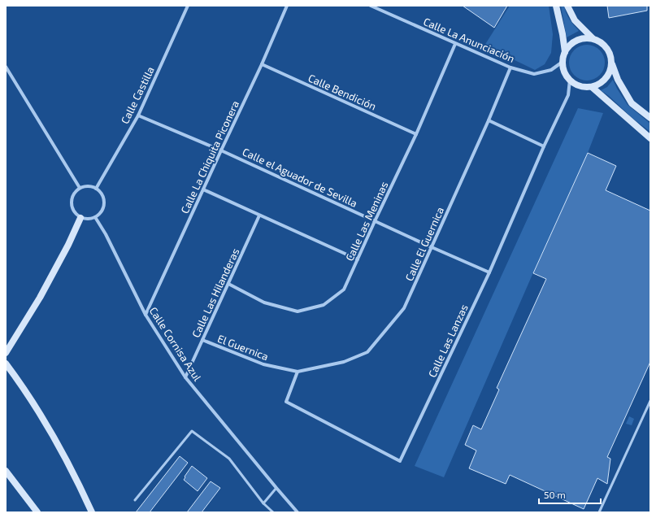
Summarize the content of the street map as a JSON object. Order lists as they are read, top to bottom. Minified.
{"streets":{"street":["Calle La Anunciación","Calle Bendición","Calle Castilla","Calle La Chiquita Piconera","Calle el Aguador de Sevilla","Calle Las Meninas","Calle El Guernica","Calle Las Hilanderas","Calle Las Lanzas","Calle Cornisa Azul","El Guernica"]},"crossings":[["Calle La Anunciación","Calle Las Meninas"],["Calle La Anunciación","Calle El Guernica"],["Calle La Anunciación","Calle Las Lanzas"],["Calle Bendición","Calle La Chiquita Piconera"],["Calle Bendición","Calle Las Meninas"],["Calle Castilla","Calle el Aguador de Sevilla"],["Calle Castilla","Calle Cornisa Azul"],["Calle La Chiquita Piconera","Calle el Aguador de Sevilla"],["Calle La Chiquita Piconera","Calle Cornisa Azul"],["Calle el Aguador de Sevilla","Calle Las Meninas"],["Calle el Aguador de Sevilla","Calle El Guernica"],["Calle el Aguador de Sevilla","Calle Las Lanzas"],["Calle Las Meninas","Calle Las Hilanderas"],["Calle El Guernica","Calle Las Lanzas"],["Calle El Guernica","El Guernica"],["Calle Las Hilanderas","Calle Cornisa Azul"],["Calle Las Hilanderas","El Guernica"],["Calle Las Lanzas","El Guernica"]],"scale_bar":"50 m"}
